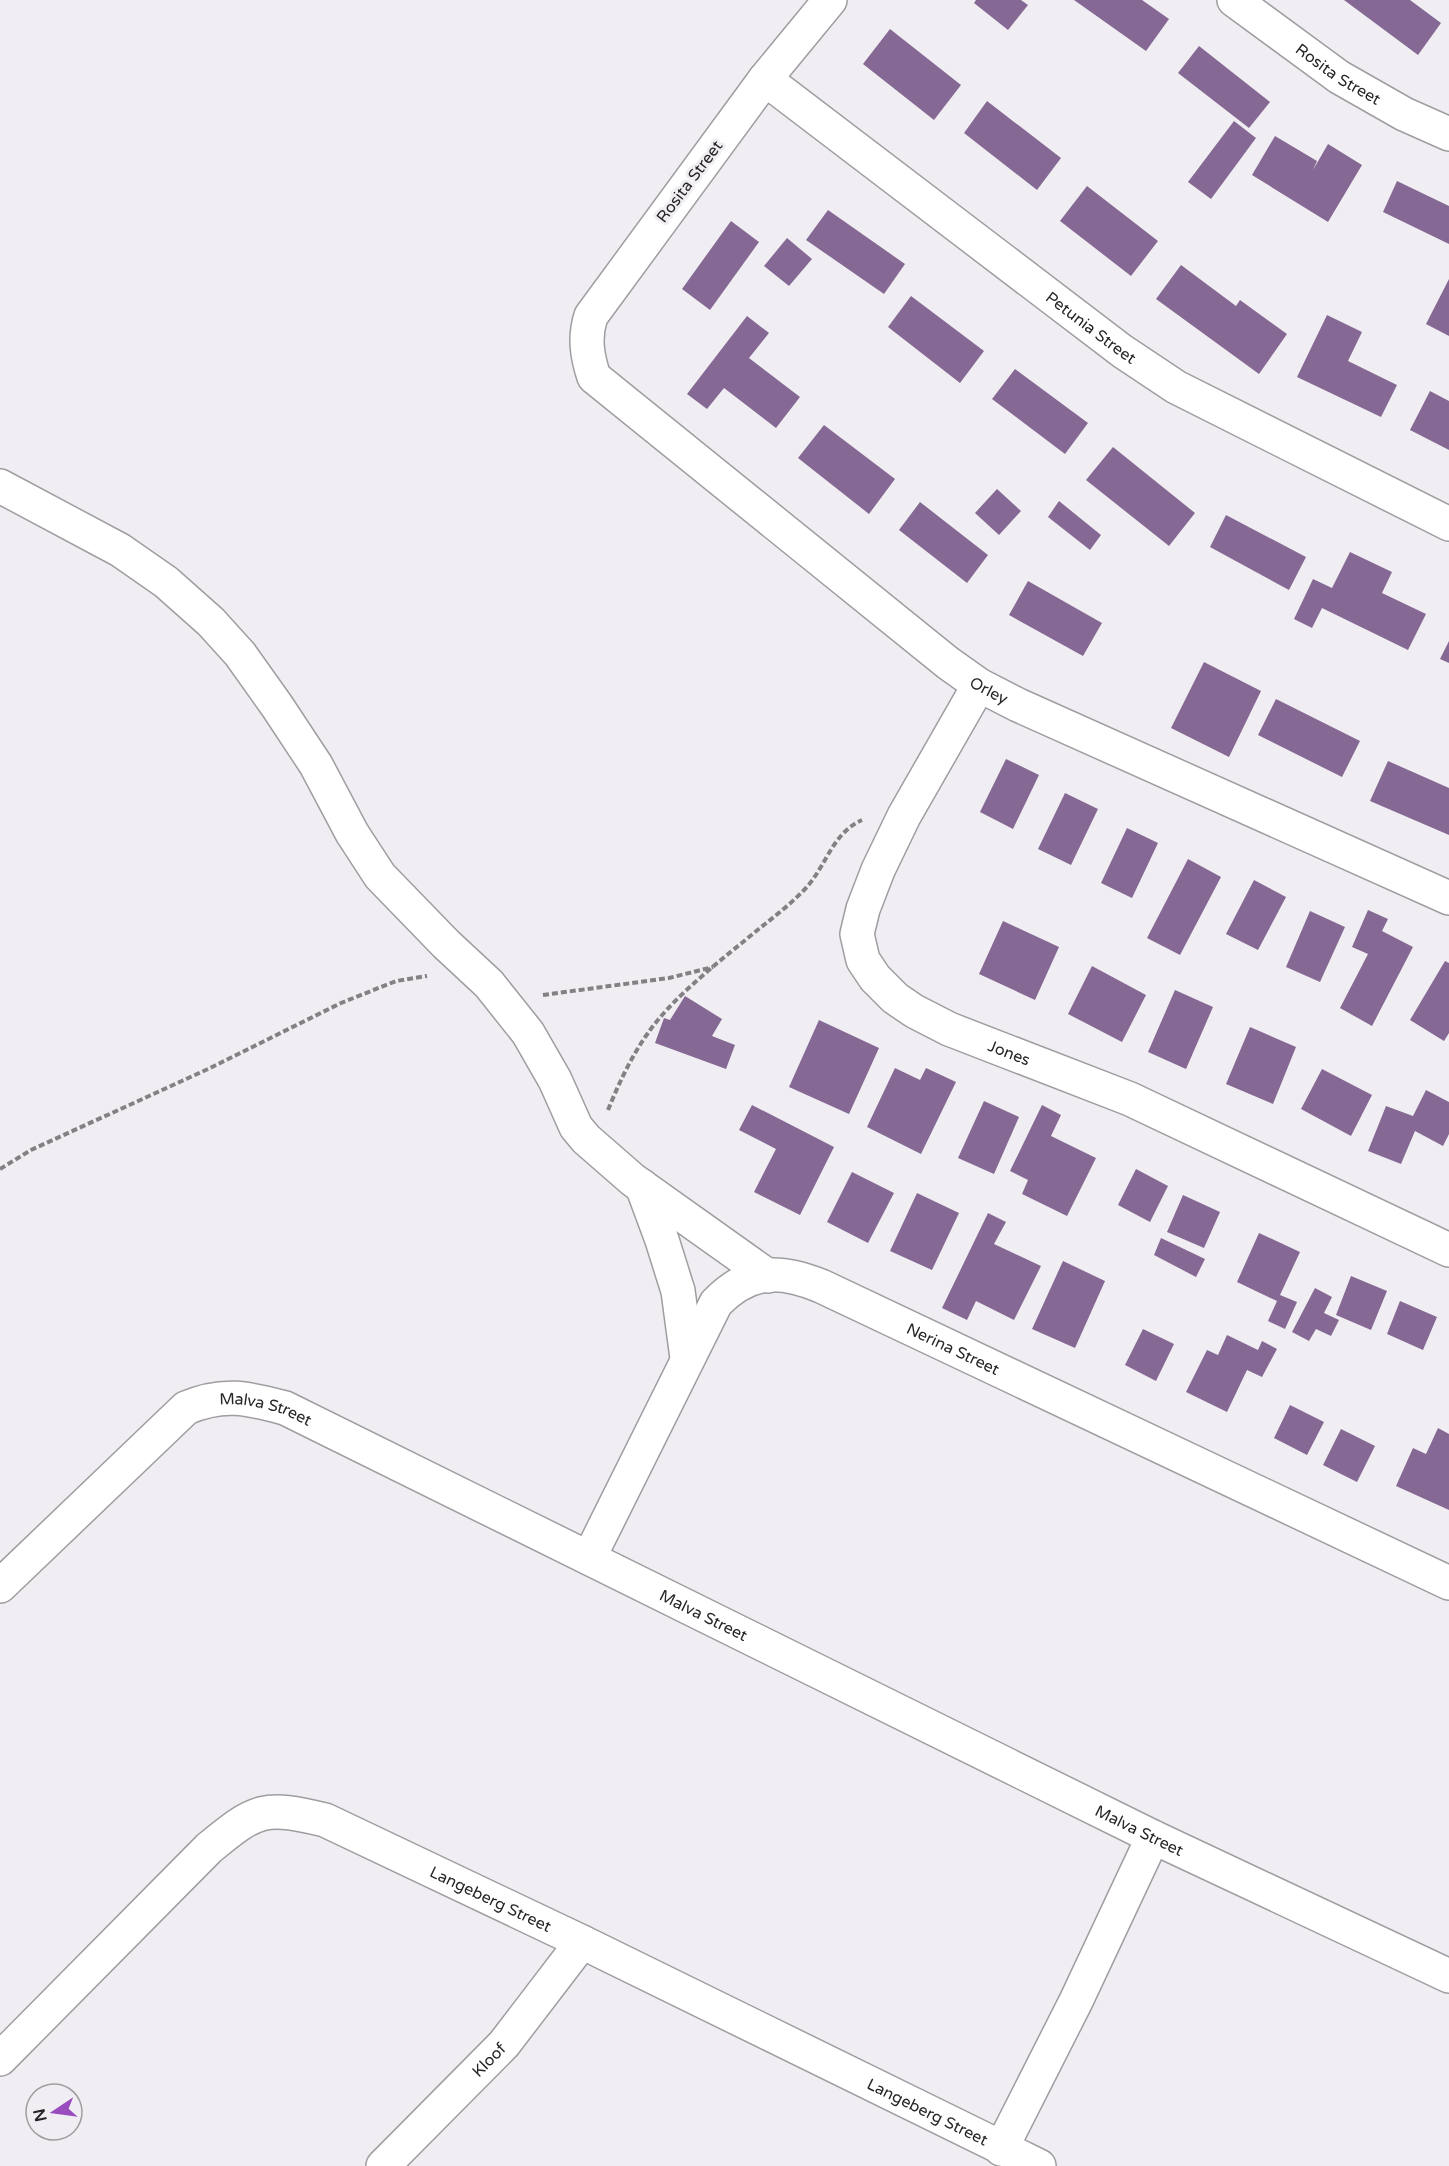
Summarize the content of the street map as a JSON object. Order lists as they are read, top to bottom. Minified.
{"streets":{"street":["Rosita Street","Petunia Street","Orley","Jones","Nerina Street","Malva Street","Langeberg Street","Kloof"]},"crossings":[["Rosita Street","Petunia Street"],["Rosita Street","Orley"],["Orley","Jones"],["Nerina Street","Malva Street"],["Langeberg Street","Kloof"]],"north":"left"}
